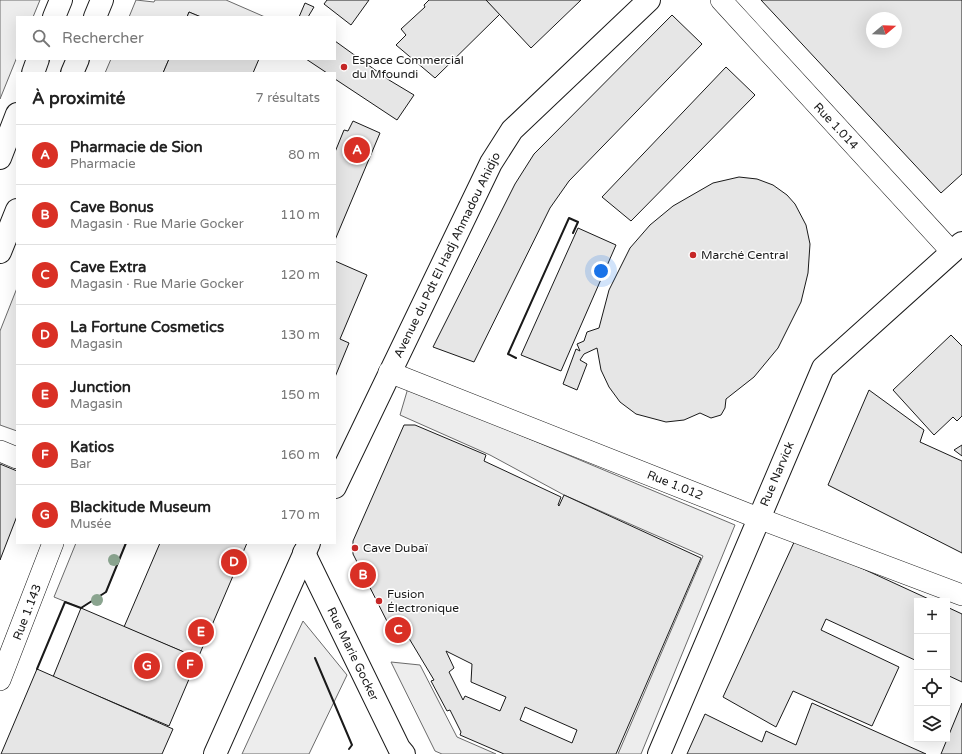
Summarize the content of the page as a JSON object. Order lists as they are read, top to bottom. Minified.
{"streets":{"main road":["Avenue du Pdt El Hadj Ahmadou Ahidjo","Rue Narvick","Rue Marie Gocker"],"street":["Rue 1.014","Rue 1.012","Rue 1.143"]},"crossings":[["Rue 1.014","Rue Narvick"],["Avenue du Pdt El Hadj Ahmadou Ahidjo","Rue 1.012"],["Rue Narvick","Rue 1.012"]],"places":["Espace Commercial du Mfoundi","Marché Central","Cave Dubaï","Fusion Électronique"],"north":"right","page":{"search":"Rechercher","heading":["À proximité","7 résultats"],"list":[{"mark":"A","name":"Pharmacie de Sion","note":"Pharmacie","value":"80 m"},{"mark":"B","name":"Cave Bonus","note":"Magasin · Rue Marie Gocker","value":"110 m"},{"mark":"C","name":"Cave Extra","note":"Magasin · Rue Marie Gocker","value":"120 m"},{"mark":"D","name":"La Fortune Cosmetics","note":"Magasin","value":"130 m"},{"mark":"E","name":"Junction","note":"Magasin","value":"150 m"},{"mark":"F","name":"Katios","note":"Bar","value":"160 m"},{"mark":"G","name":"Blackitude Museum","note":"Musée","value":"170 m"}],"pins":["A","D","B","C","E","F","G"],"map_buttons":["+","−"]}}
